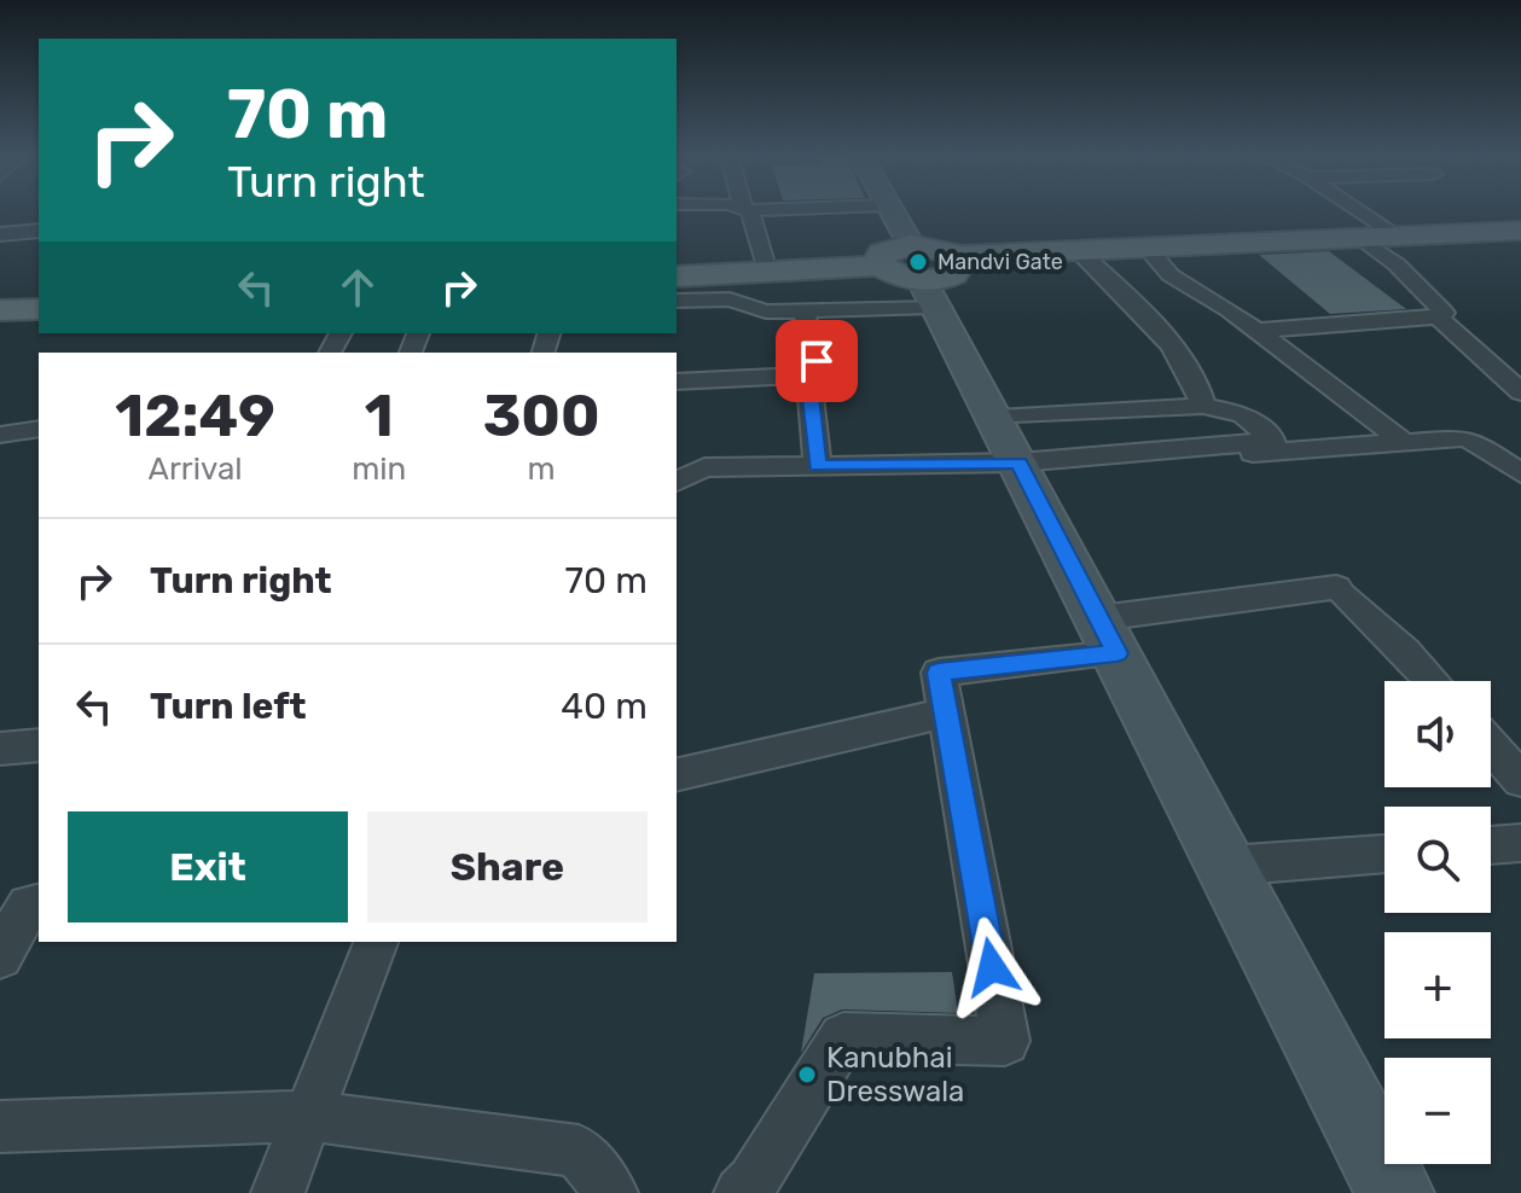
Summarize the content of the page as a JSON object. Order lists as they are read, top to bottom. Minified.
{"places":["Mandvi Gate","Kanubhai Dresswala"],"page":{"turn":["70 m","Turn right"],"eta":["12:49","Arrival","1","min","300","m"],"list":[{"name":"Turn right","value":"70 m"},{"name":"Turn left","value":"40 m"}],"map_buttons":["+","−"],"buttons":["Exit","Share"]}}
